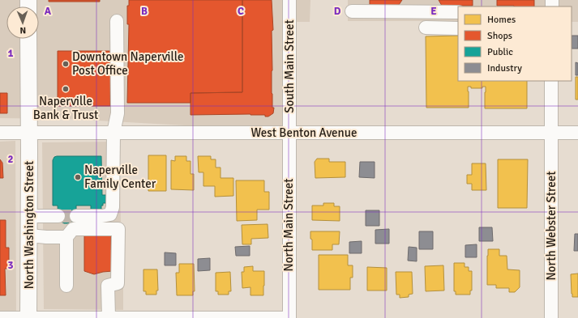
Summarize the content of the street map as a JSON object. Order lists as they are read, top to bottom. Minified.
{"streets":{"main road":["North Washington Street"],"street":["South Main Street","West Benton Avenue","North Main Street","North Webster Street"]},"crossings":[["South Main Street","West Benton Avenue"],["South Main Street","North Main Street"],["West Benton Avenue","North Washington Street"],["West Benton Avenue","North Main Street"],["West Benton Avenue","North Webster Street"]],"places":["Downtown Naperville Post Office","Naperville Bank & Trust","Naperville Family Center"],"legend":["Homes","Shops","Public","Industry"],"north":"bottom","grid":{"columns":["A","B","C","D","E"],"rows":["1","2","3"]}}
